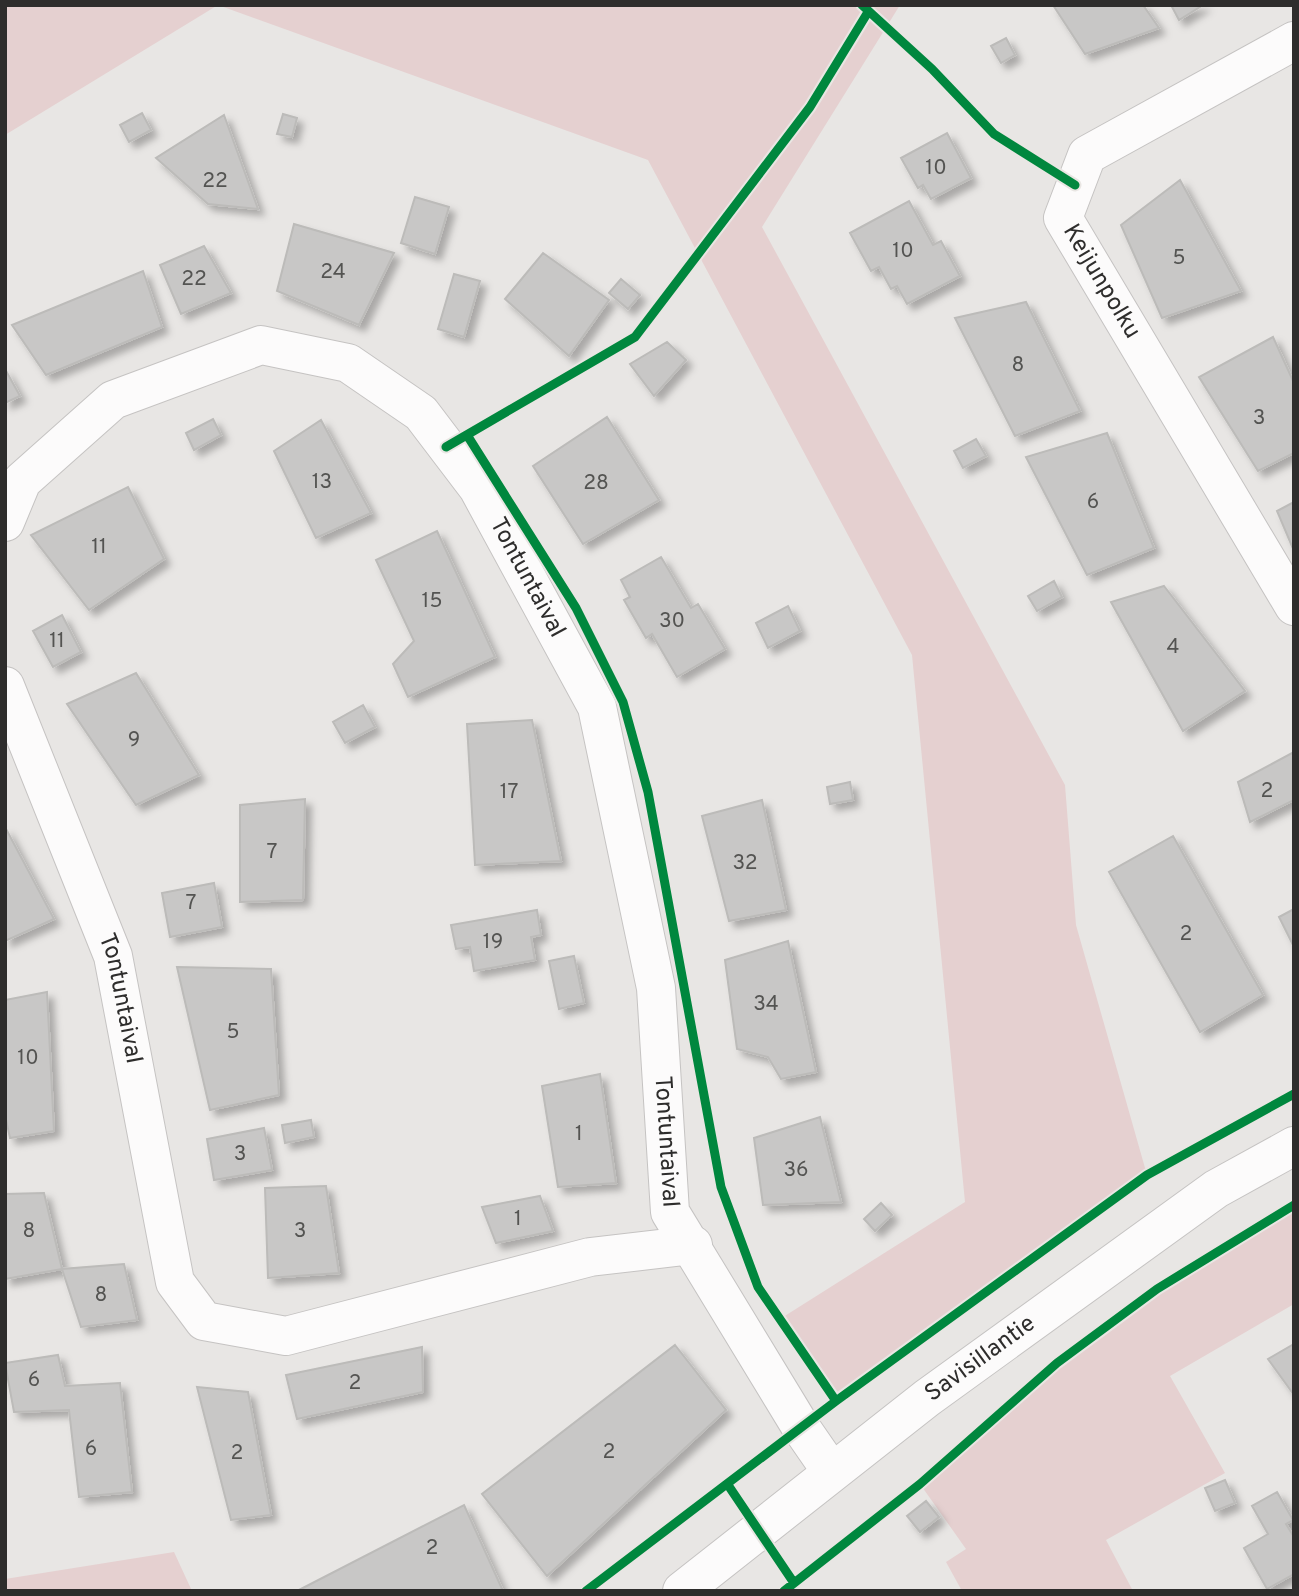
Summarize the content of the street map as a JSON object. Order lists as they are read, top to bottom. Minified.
{"streets":{"street":["Keijunpolku","Tontuntaival","Savisillantie"]},"crossings":[["Tontuntaival","Savisillantie"]],"house_numbers":["10","22","10","5","24","22","8","3","13","28","6","11","15","30","11","4","9","2","17","7","32","7","2","19","34","5","10","1","3","36","1","8","3","8","6","2","6","2","2","2"]}
